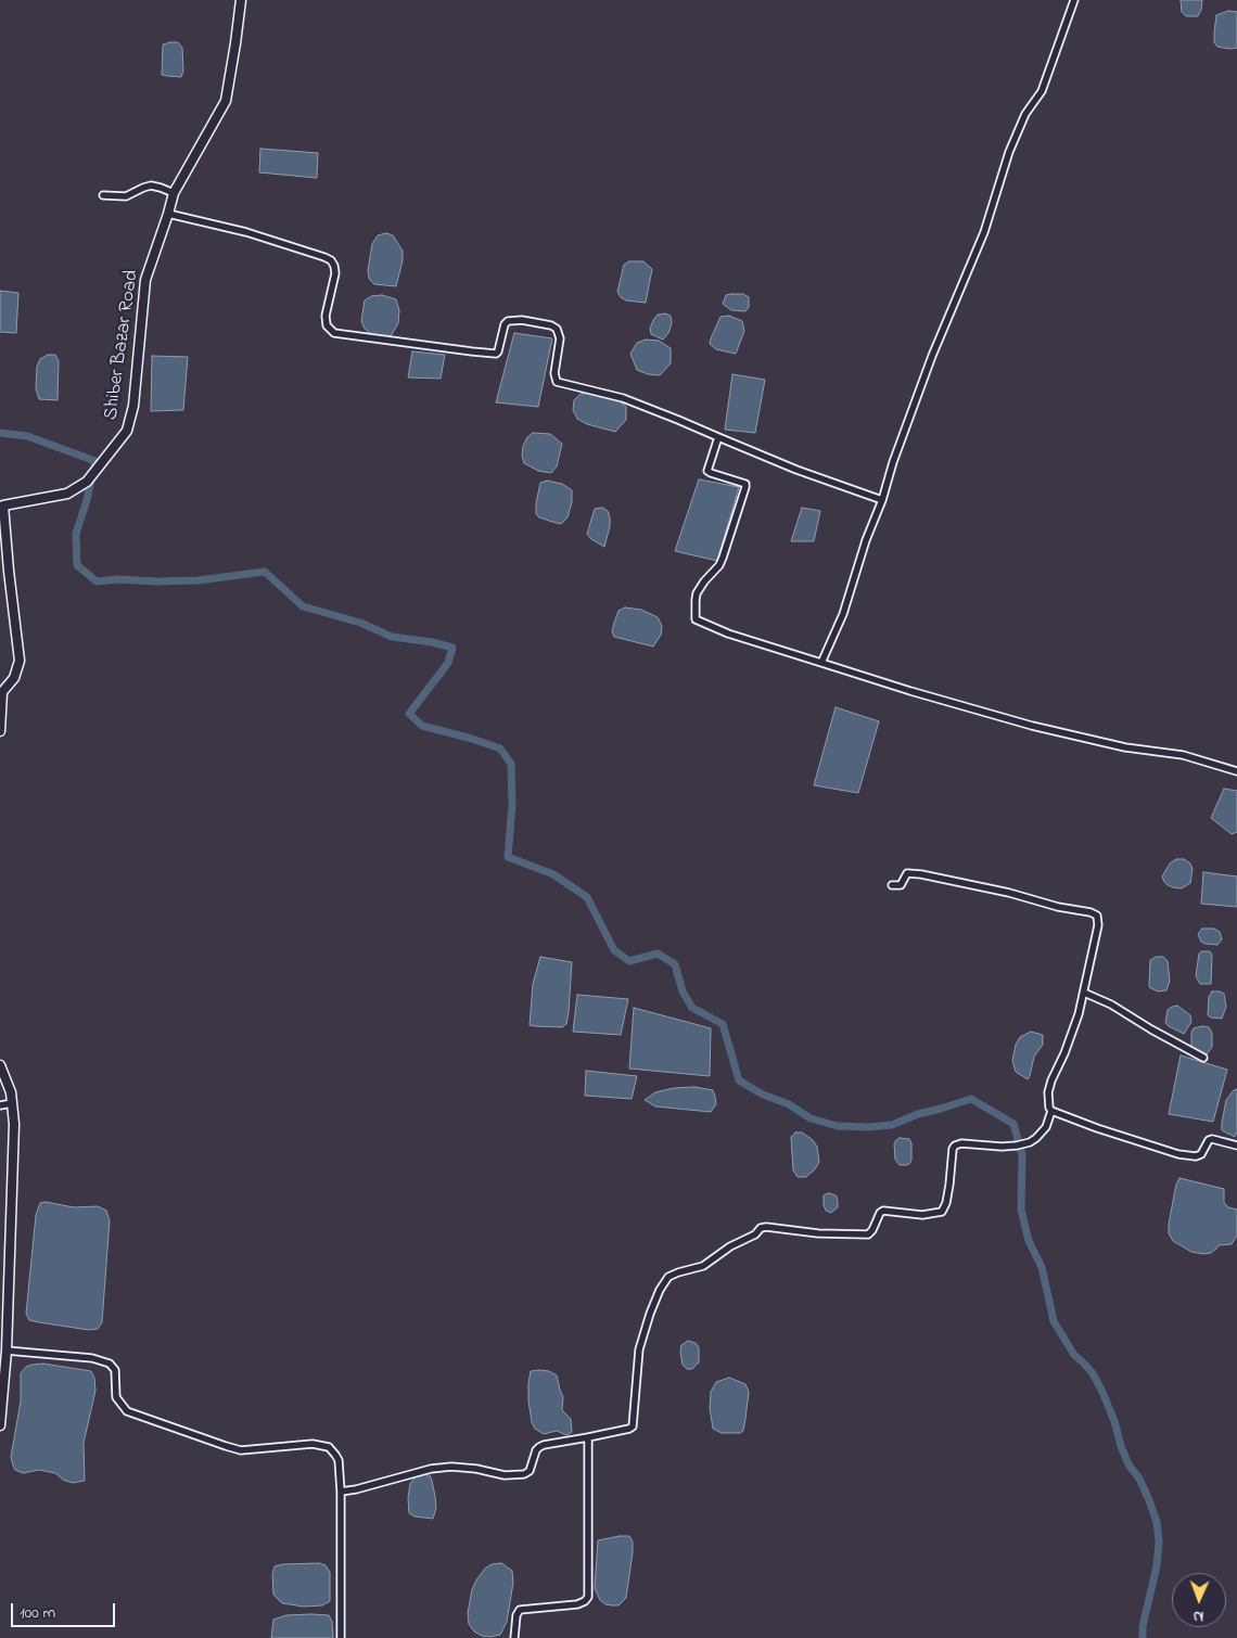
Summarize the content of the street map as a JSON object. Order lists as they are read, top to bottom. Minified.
{"streets":{"street":["Shiber Bazar Road"]},"scale_bar":"100 m","north":"bottom"}
